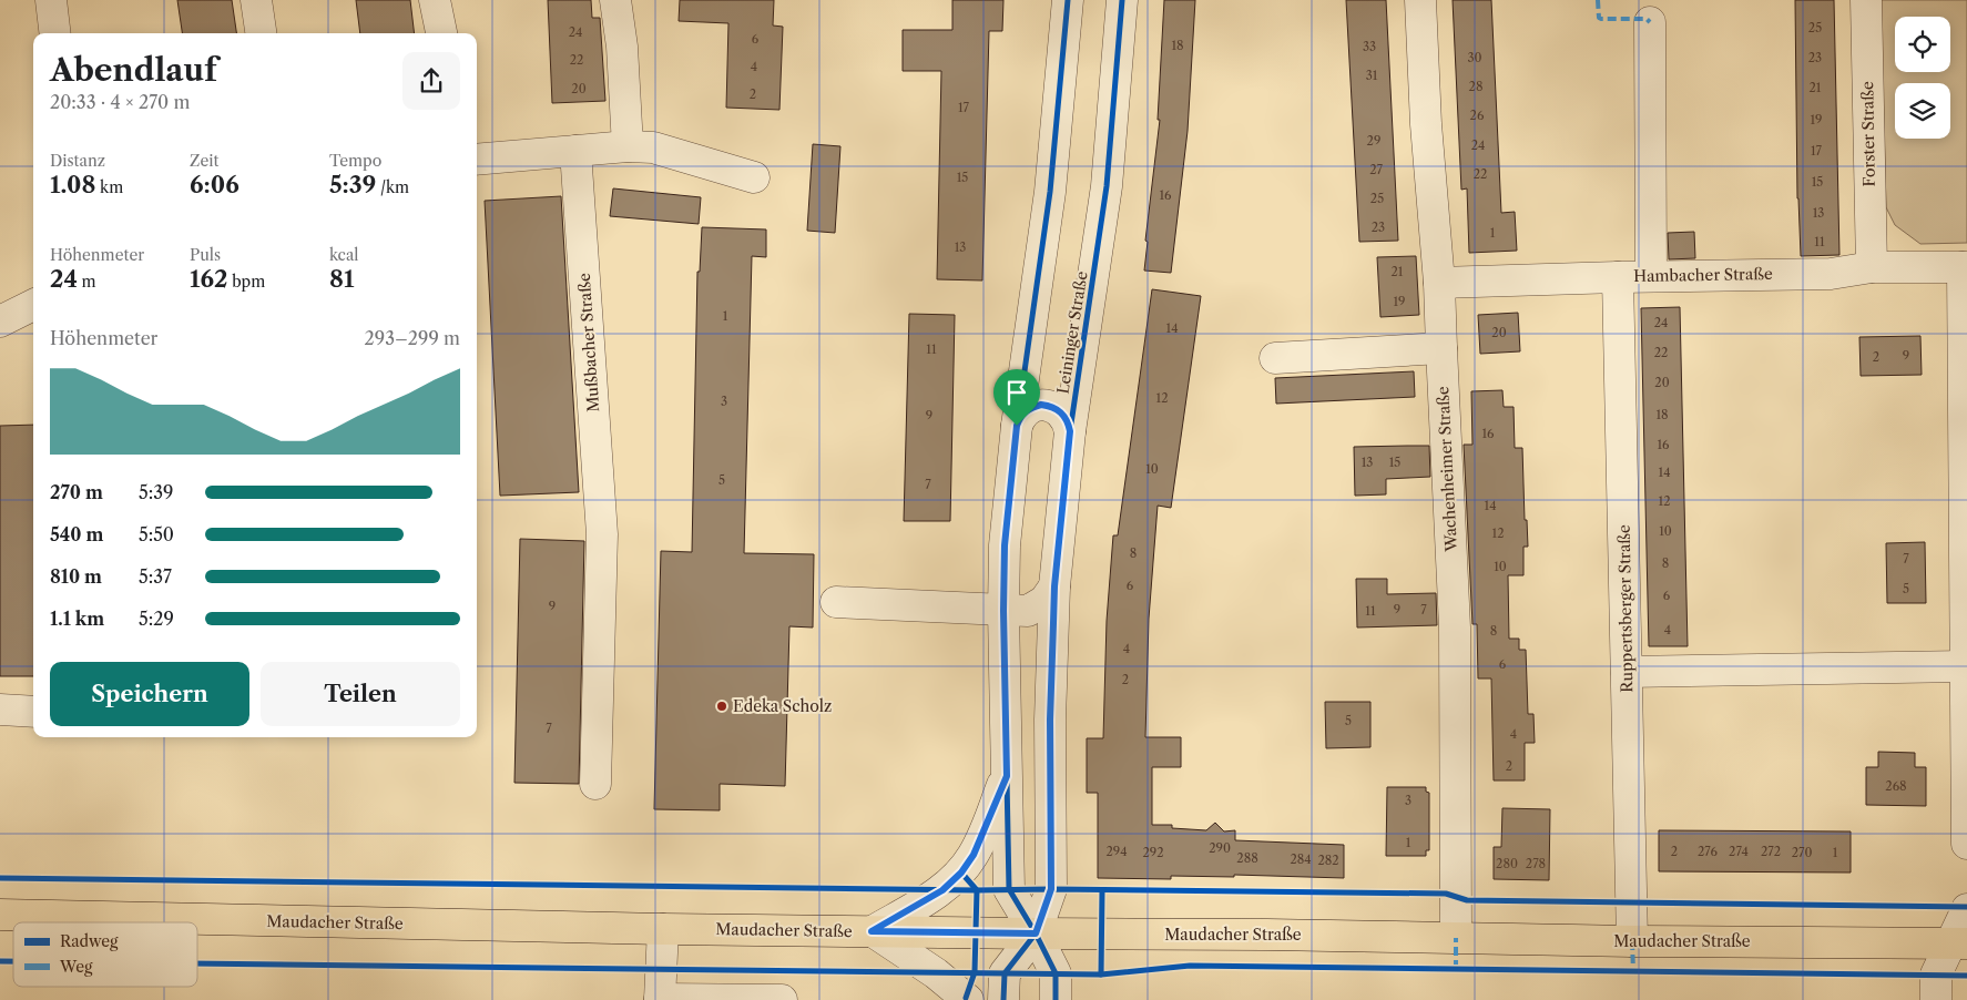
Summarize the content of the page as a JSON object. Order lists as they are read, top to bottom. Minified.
{"streets":{"main road":["Maudacher Straße"],"street":["Forster Straße","Hambacher Straße","Leininger Straße","Mußbacher Straße","Wachenheimer Straße","Ruppertsberger Straße"]},"crossings":[["Forster Straße","Hambacher Straße"],["Hambacher Straße","Wachenheimer Straße"],["Hambacher Straße","Ruppertsberger Straße"],["Leininger Straße","Maudacher Straße"],["Wachenheimer Straße","Maudacher Straße"],["Ruppertsberger Straße","Maudacher Straße"]],"places":["Edeka Scholz"],"house_numbers":["25","24","6","18","33","30","23","22","4","31","28","21","20","2","17","26","19","29","24","17","27","22","15","15","16","25","13","23","1","11","13","21","19","1","24","14","20","11","22","9","2","20","12","3","18","9","16","16","13","15","10","14","5","7","12","14","10","12","8","7","8","10","6","5","6","9","9","7","11","4","8","4","6","2","5","7","4","2","268","3","1","290","294","2","276","274","272","292","270","1","288","284","282","280","278"],"legend":["Radweg","Weg"],"page":{"heading":["Abendlauf","20:33 · 4 × 270 m"],"stats":[["Distanz","1.08 km"],["Zeit","6:06"],["Tempo","5:39 /km"],["Höhenmeter","24 m"],["Puls","162 bpm"],["kcal","81"]],"chart":["Höhenmeter","293–299 m"],"list":[{"name":"270 m","note":"5:39"},{"name":"540 m","note":"5:50"},{"name":"810 m","note":"5:37"},{"name":"1.1 km","note":"5:29"}],"buttons":["Speichern","Teilen"]}}
